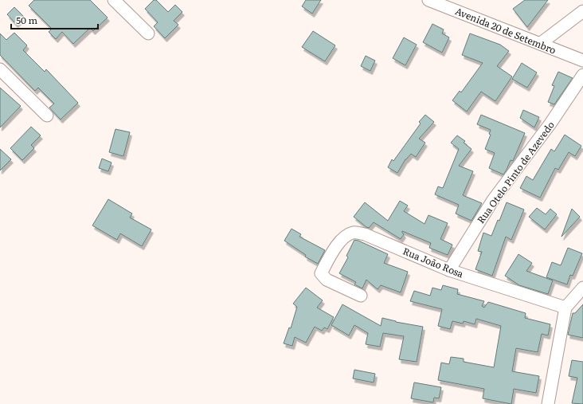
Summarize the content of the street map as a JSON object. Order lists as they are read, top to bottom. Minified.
{"streets":{"street":["Avenida 20 de Setembro","Rua Otelo Pinto de Azevedo","Rua João Rosa"]},"crossings":[["Rua Otelo Pinto de Azevedo","Rua João Rosa"]],"scale_bar":"50 m"}
